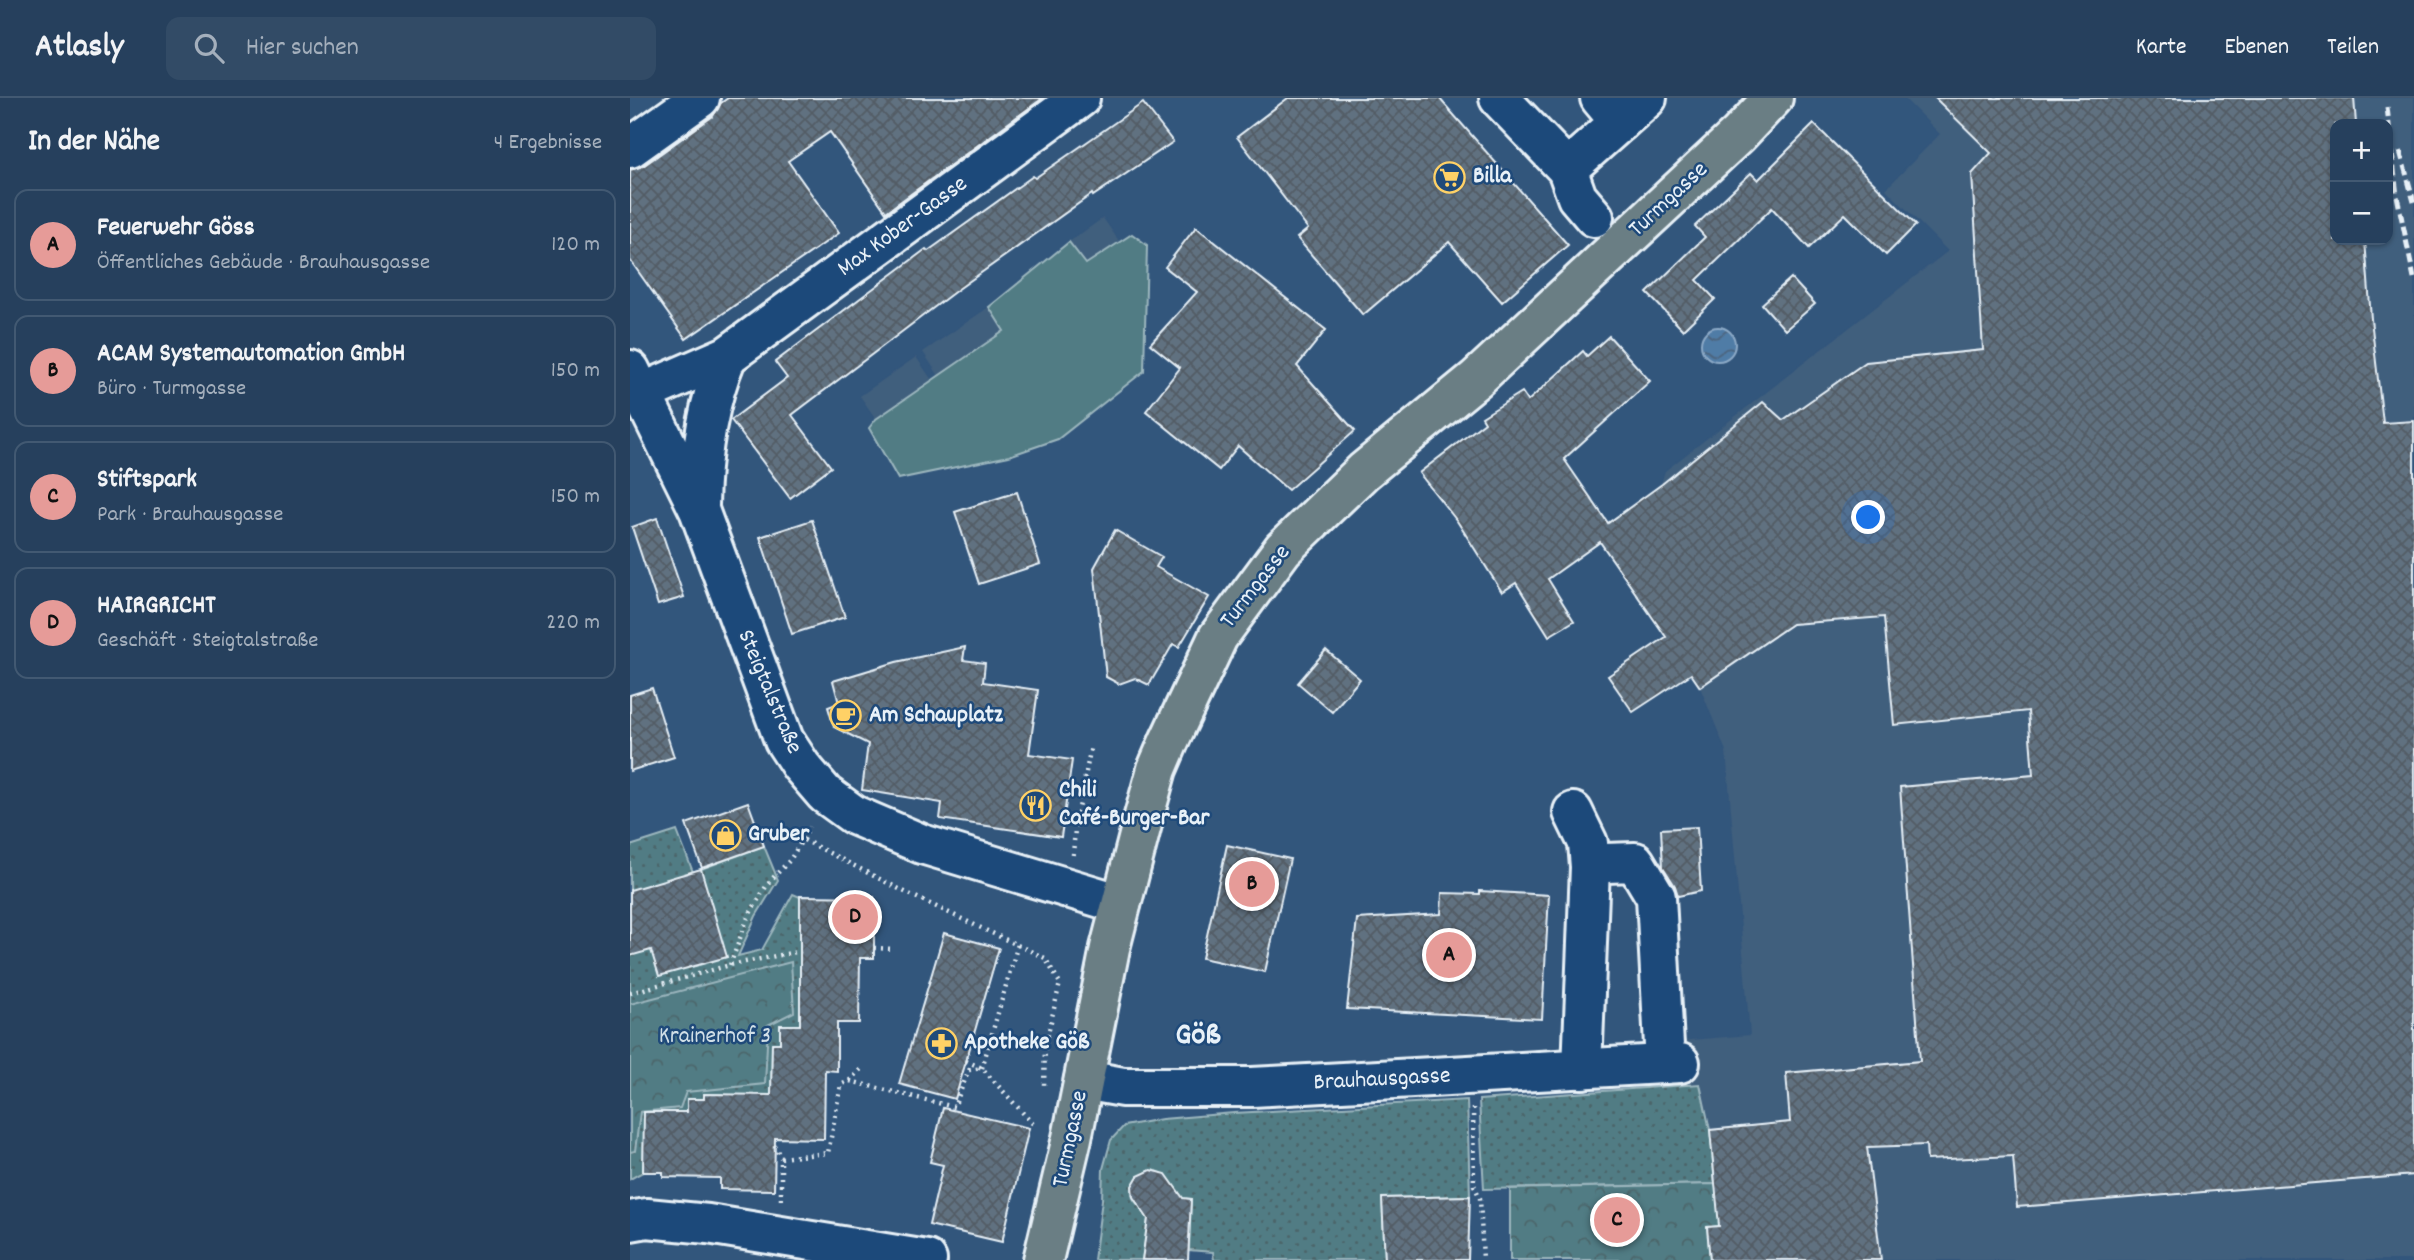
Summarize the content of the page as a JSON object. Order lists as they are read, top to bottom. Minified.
{"streets":{"main road":["Turmgasse"],"street":["Max Kober-Gasse","Steigtalstraße","Brauhausgasse"]},"crossings":[["Turmgasse","Steigtalstraße"],["Turmgasse","Brauhausgasse"],["Max Kober-Gasse","Steigtalstraße"]],"districts":["Göß"],"parks":["Krainerhof 3"],"places":{"supermarket":["Billa"],"cafe":["Am Schauplatz"],"restaurant":["Chili Café-Burger-Bar"],"shop":["Gruber"],"pharmacy":["Apotheke Göß"]},"page":{"header":"Atlasly","search":"Hier suchen","nav":["Karte","Ebenen","Teilen"],"heading":["In der Nähe","4 Ergebnisse"],"map_buttons":["+","−"],"list":[{"mark":"A","name":"Feuerwehr Göss","note":"Öffentliches Gebäude · Brauhausgasse","value":"120 m"},{"mark":"B","name":"ACAM Systemautomation GmbH","note":"Büro · Turmgasse","value":"150 m"},{"mark":"C","name":"Stiftspark","note":"Park · Brauhausgasse","value":"150 m"},{"mark":"D","name":"HAIRGRICHT","note":"Geschäft · Steigtalstraße","value":"220 m"}],"pins":["B","D","A","C"]}}
